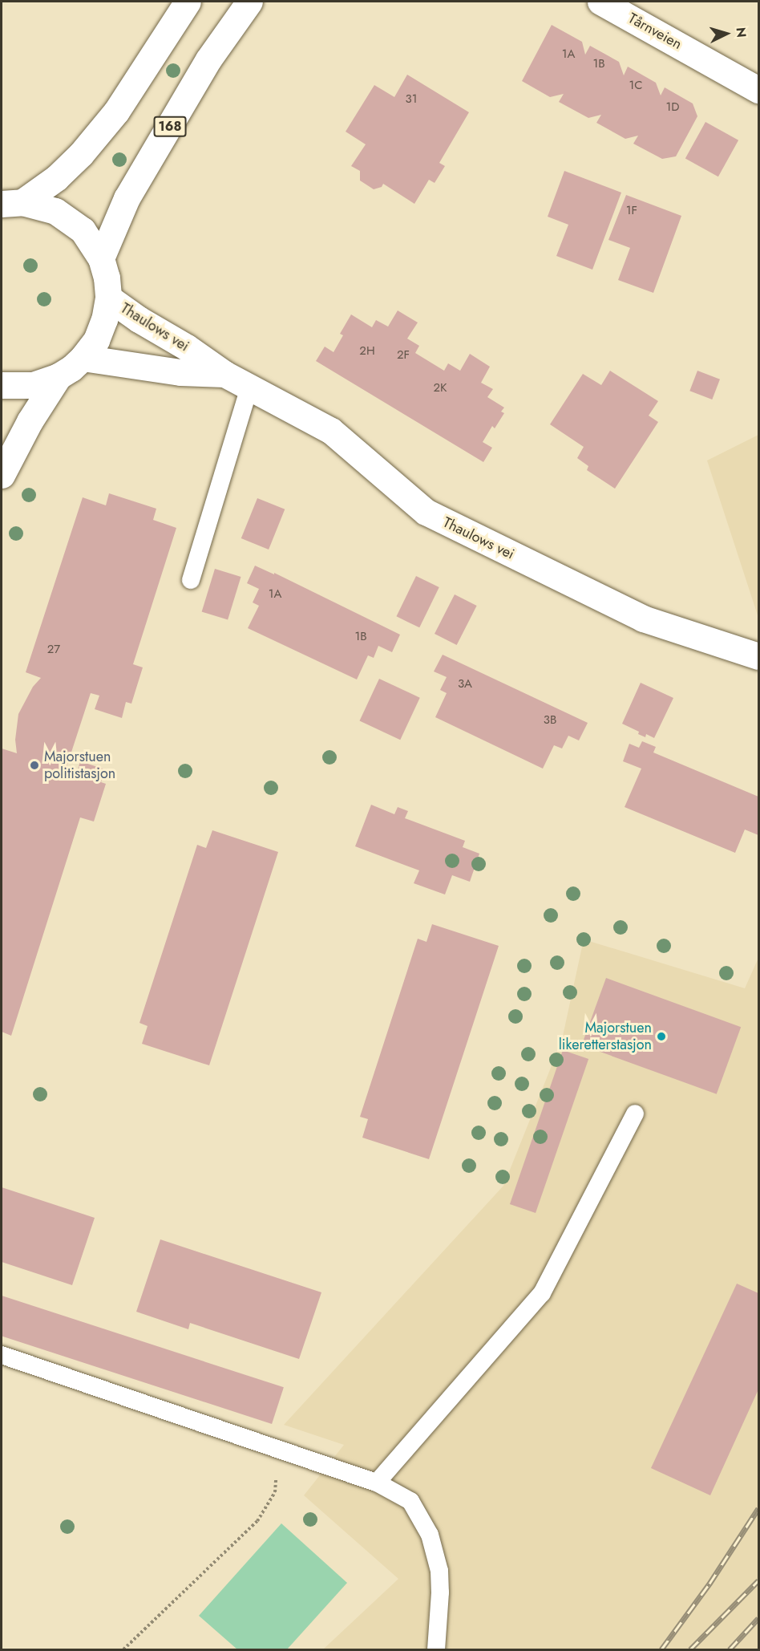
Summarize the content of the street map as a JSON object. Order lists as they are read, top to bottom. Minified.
{"streets":{"street":["Tårnveien","168","Thaulows vei"]},"places":["Majorstuen politistasjon","Majorstuen likeretterstasjon"],"house_numbers":["1A","1B","1C","31","1D","1F","2H","2F","2K","1A","1B","27","3A","3B"],"north":"right"}
